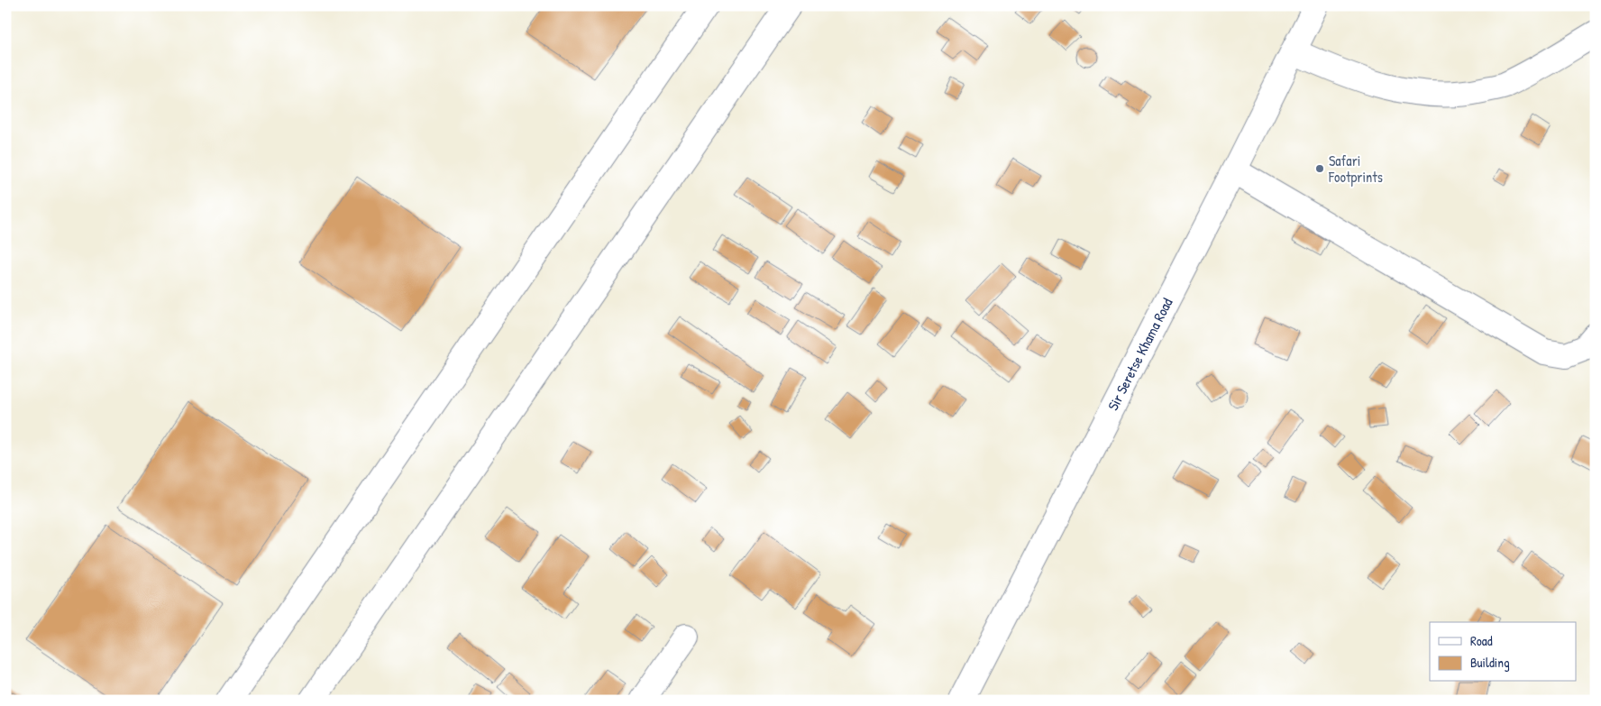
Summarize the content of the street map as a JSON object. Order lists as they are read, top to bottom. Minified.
{"streets":{"street":["Sir Seretse Khama Road"]},"places":["Safari Footprints"],"legend":["Road","Building"]}
